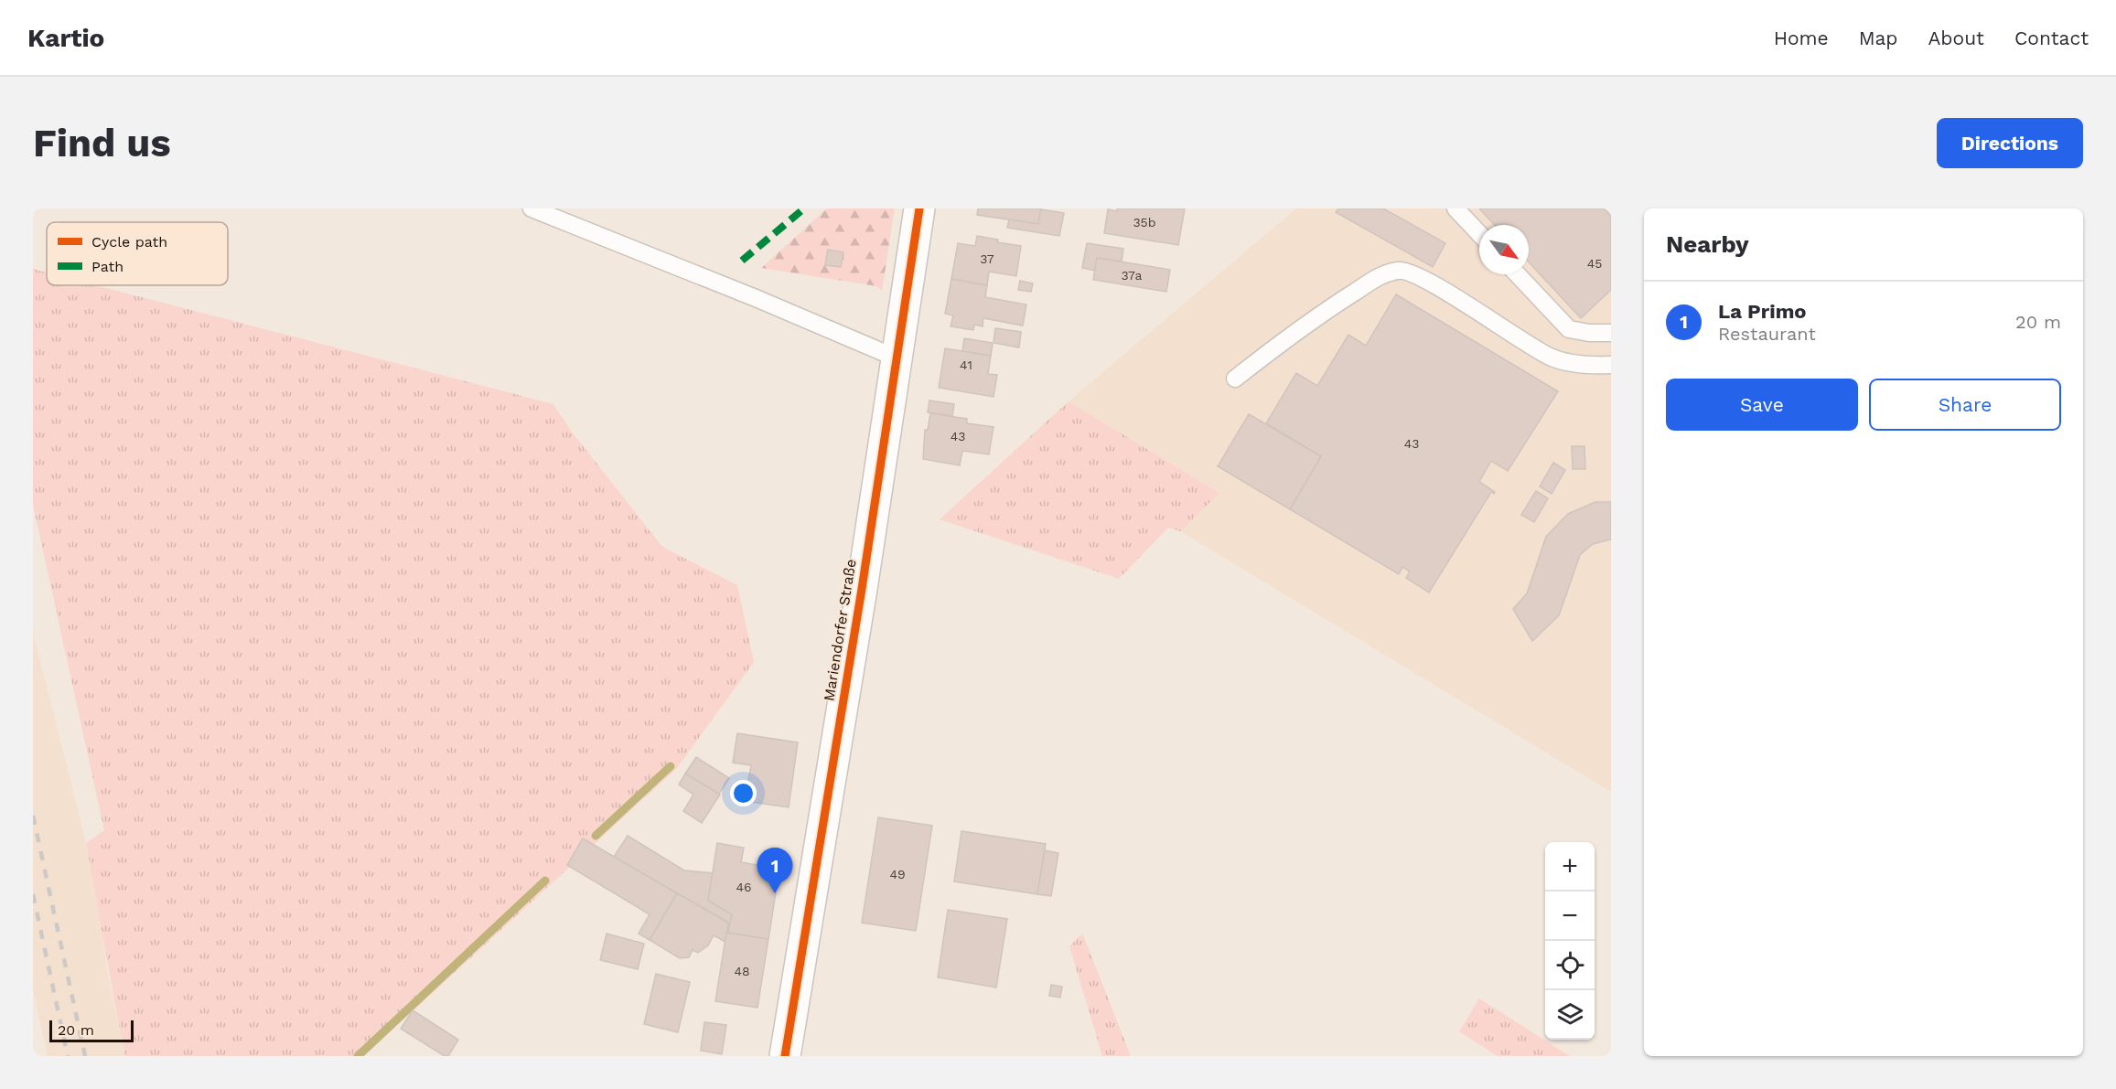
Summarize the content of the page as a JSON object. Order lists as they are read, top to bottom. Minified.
{"streets":{"street":["Mariendorfer Straße"]},"house_numbers":["35b","37","45","37a","41","43","43","49","46","48"],"legend":["Cycle path","Path"],"scale_bar":"20 m","north":"bottom right","page":{"header":"Kartio","nav":["Home","Map","About","Contact"],"buttons":["Directions",["Save","Share"]],"title":"Find us","heading":"Nearby","list":[{"mark":"1","name":"La Primo","note":"Restaurant","value":"20 m"}],"map_buttons":["+","−"],"pins":"1","scale":"20 m"}}
